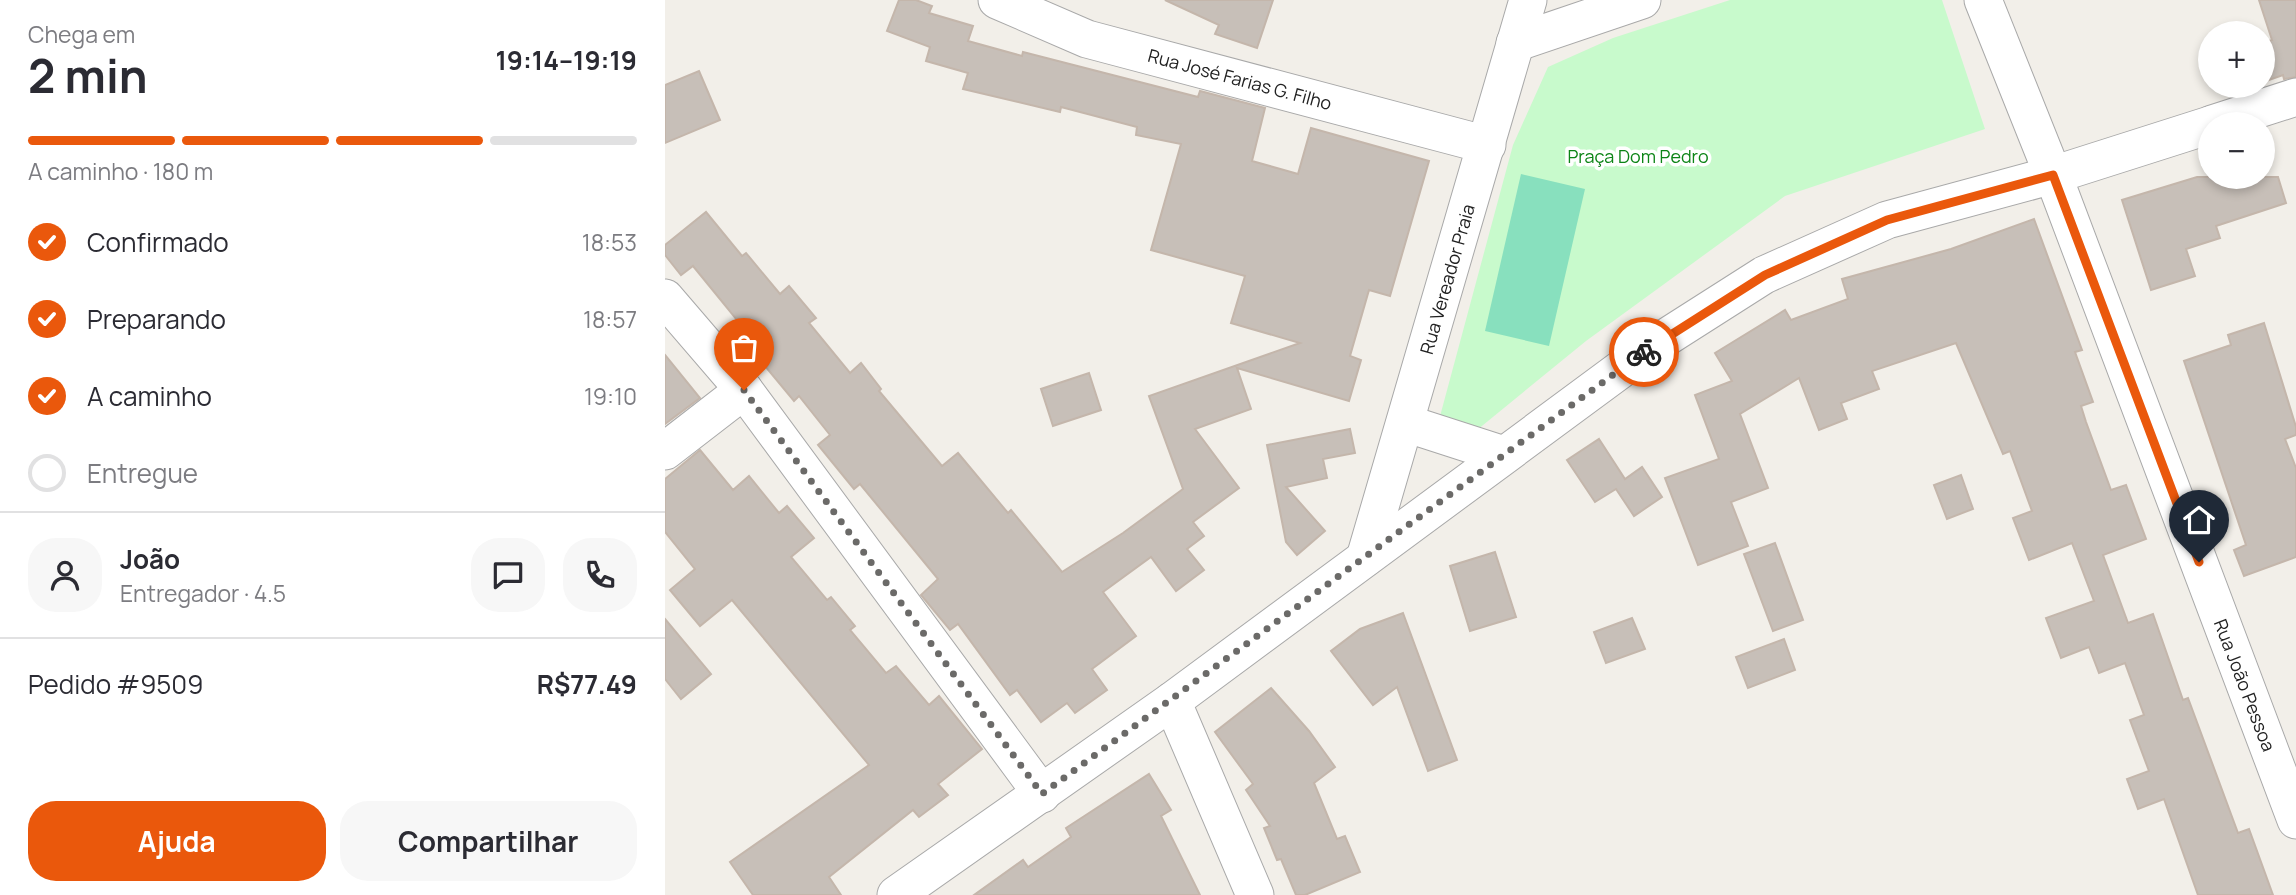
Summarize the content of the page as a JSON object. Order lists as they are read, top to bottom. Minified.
{"streets":{"street":["Rua José Farias G. Filho","Rua Vereador Praia","Rua João Pessoa"]},"crossings":[["Rua José Farias G. Filho","Rua Vereador Praia"]],"parks":["Praça Dom Pedro"],"page":{"heading":["2 min","Chega em","19:14–19:19"],"panel":["João","Entregador · 4.5","Pedido #9509","R$77.49"],"map_buttons":["+","−"],"bar":"A caminho · 180 m","list":[["Confirmado","18:53"],["Preparando","18:57"],["A caminho","19:10"],"Entregue"],"buttons":["Ajuda","Compartilhar"]}}
